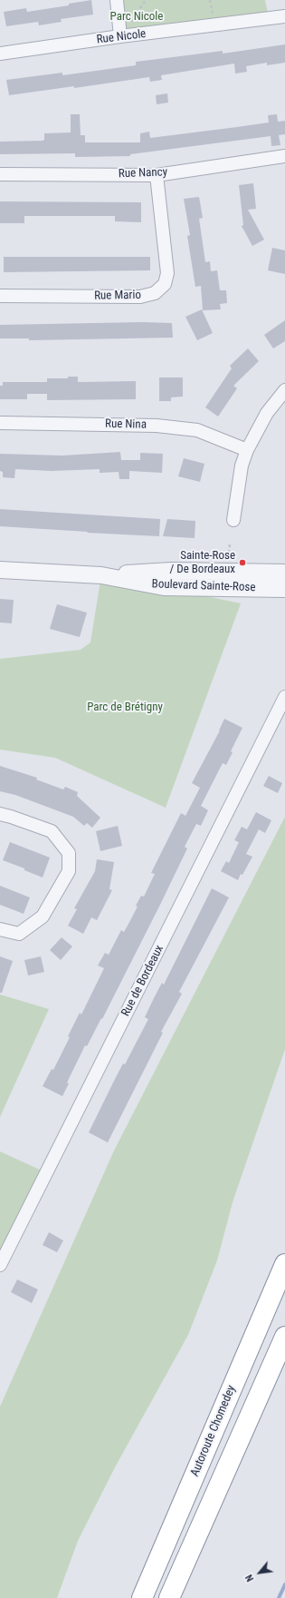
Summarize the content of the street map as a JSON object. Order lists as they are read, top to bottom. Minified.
{"streets":{"highway":["Autoroute Chomedey"],"street":["Rue Nicole","Rue Nancy","Rue Mario","Rue Nina","Boulevard Sainte-Rose","Rue de Bordeaux"]},"crossings":[["Rue Nancy","Rue Mario"]],"parks":["Parc Nicole","Parc de Brétigny"],"places":["Sainte-Rose / De Bordeaux"],"north":"bottom left"}
